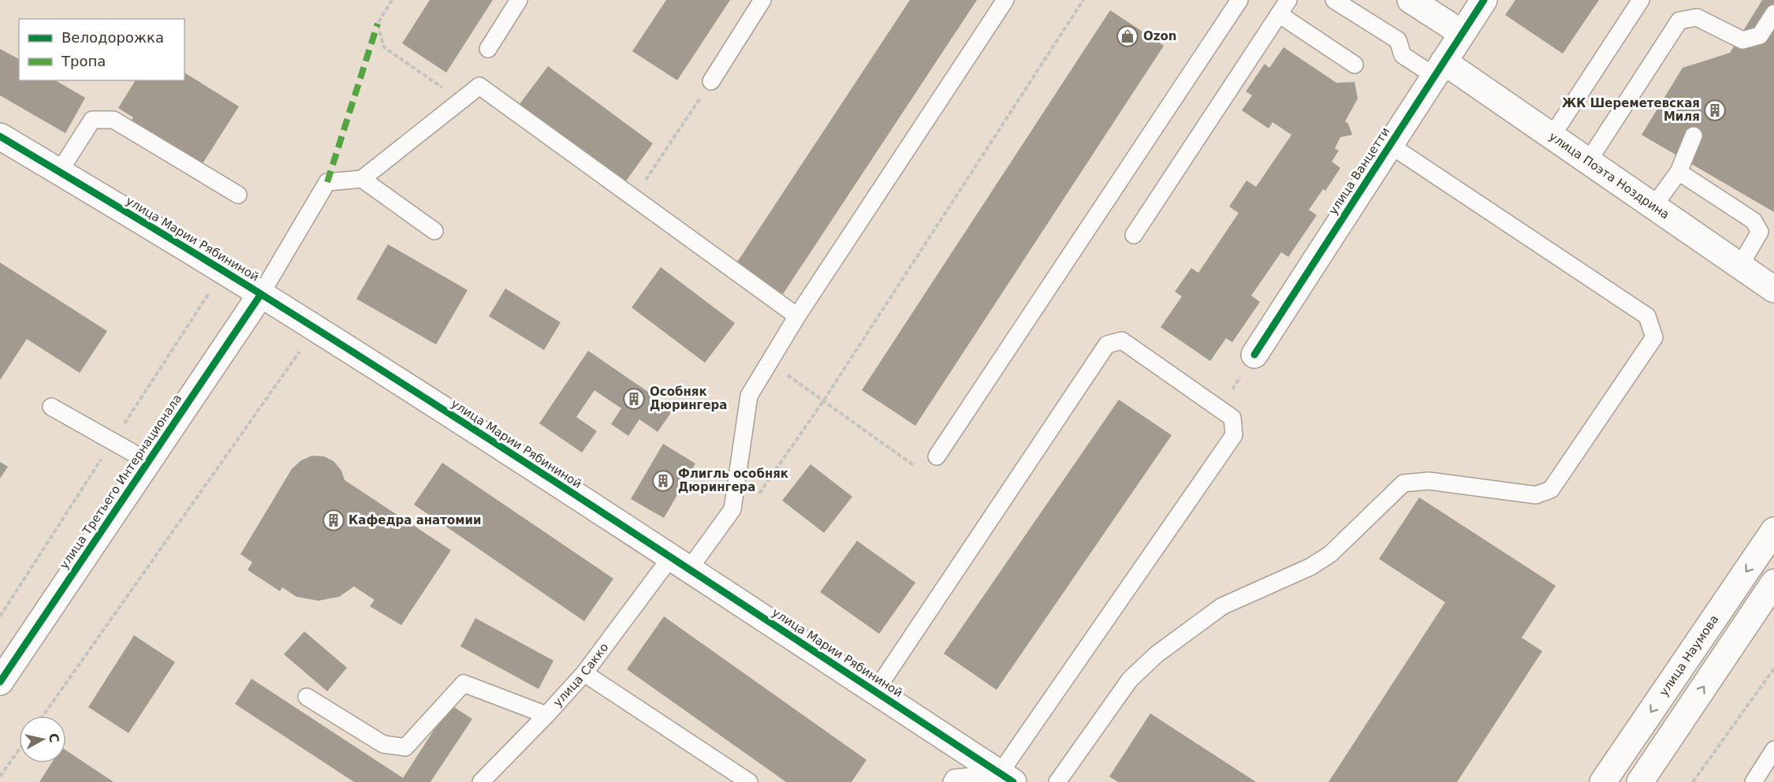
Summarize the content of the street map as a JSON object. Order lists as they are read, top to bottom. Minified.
{"streets":{"street":["улица Ванцетти","улица Поэта Ноздрина","улица Марии Рябининой","улица Третьего Интернационала","улица Наумова"],"lane":["улица Сакко"]},"crossings":[["улица Ванцетти","улица Поэта Ноздрина"],["улица Марии Рябининой","улица Третьего Интернационала"],["улица Марии Рябининой","улица Сакко"]],"places":{"shop":["Ozon"],"building":["ЖК Шереметевская Миля","Особняк Дюрингера","Флигль особняк Дюрингера","Кафедра анатомии"]},"legend":["Велодорожка","Тропа"],"north":"right"}
